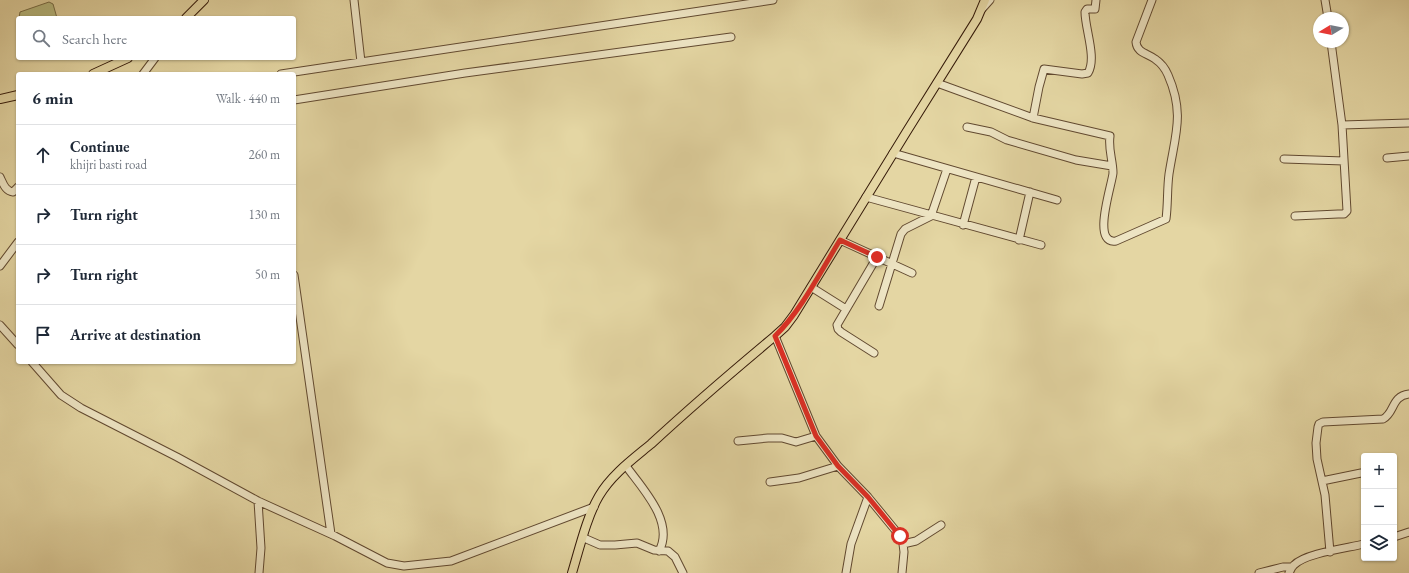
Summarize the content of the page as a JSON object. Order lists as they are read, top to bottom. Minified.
{"north":"left","page":{"search":"Search here","heading":["6 min","Walk · 440 m"],"list":[["Continue","khijri basti road","260 m"],["Turn right","130 m"],["Turn right","50 m"],"Arrive at destination"],"map_buttons":["+","−"]}}
